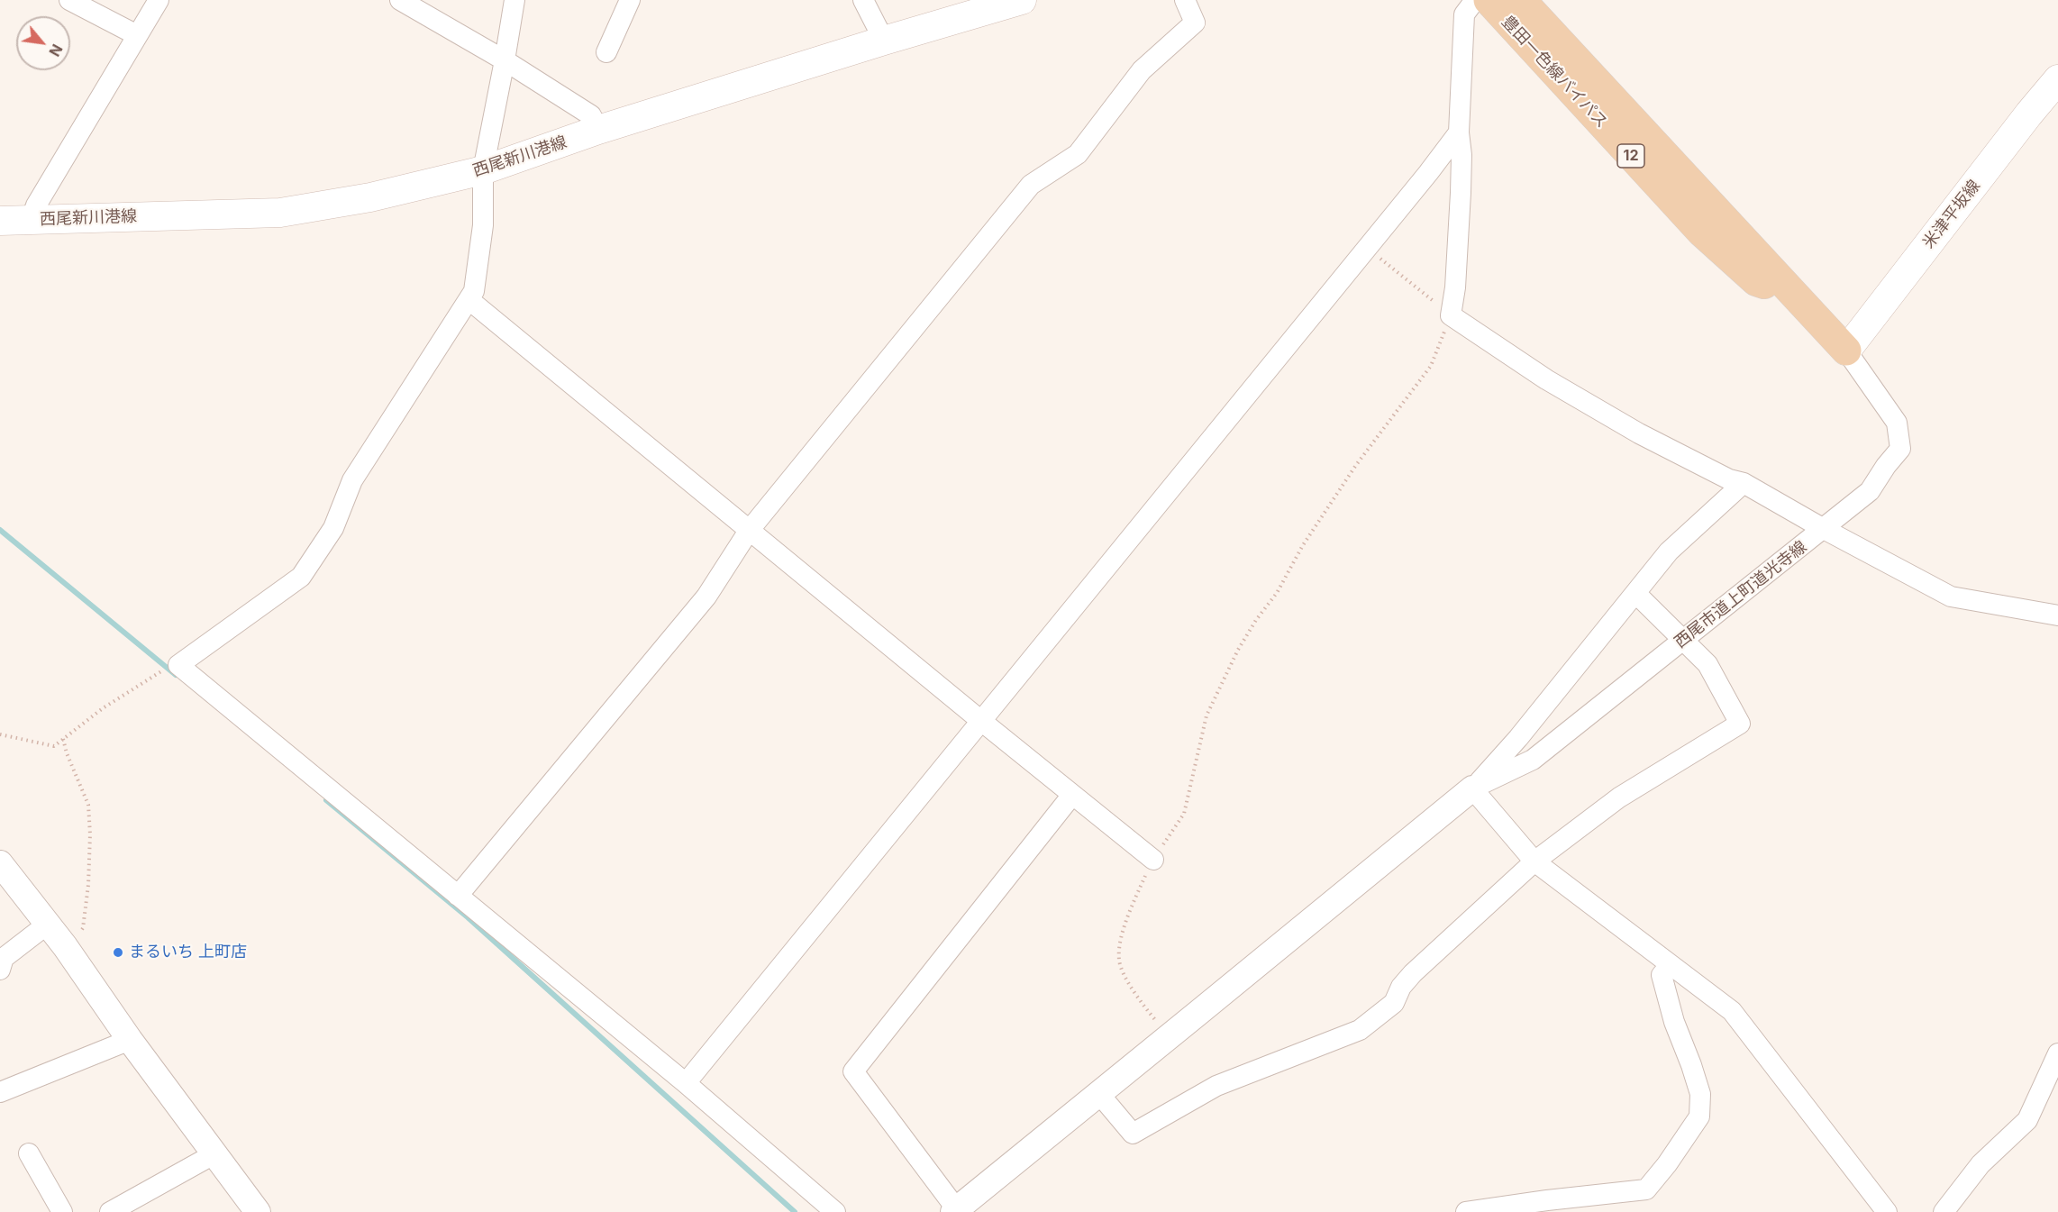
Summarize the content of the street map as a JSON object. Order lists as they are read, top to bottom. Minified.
{"streets":{"main road":["豊田一色線バイパス","12","西尾新川港線","米津平坂線"],"street":["西尾市道上町道光寺線"]},"crossings":[["豊田一色線バイパス","米津平坂線"],["豊田一色線バイパス","西尾市道上町道光寺線"],["米津平坂線","西尾市道上町道光寺線"]],"places":["まるいち 上町店"],"north":"bottom right"}
